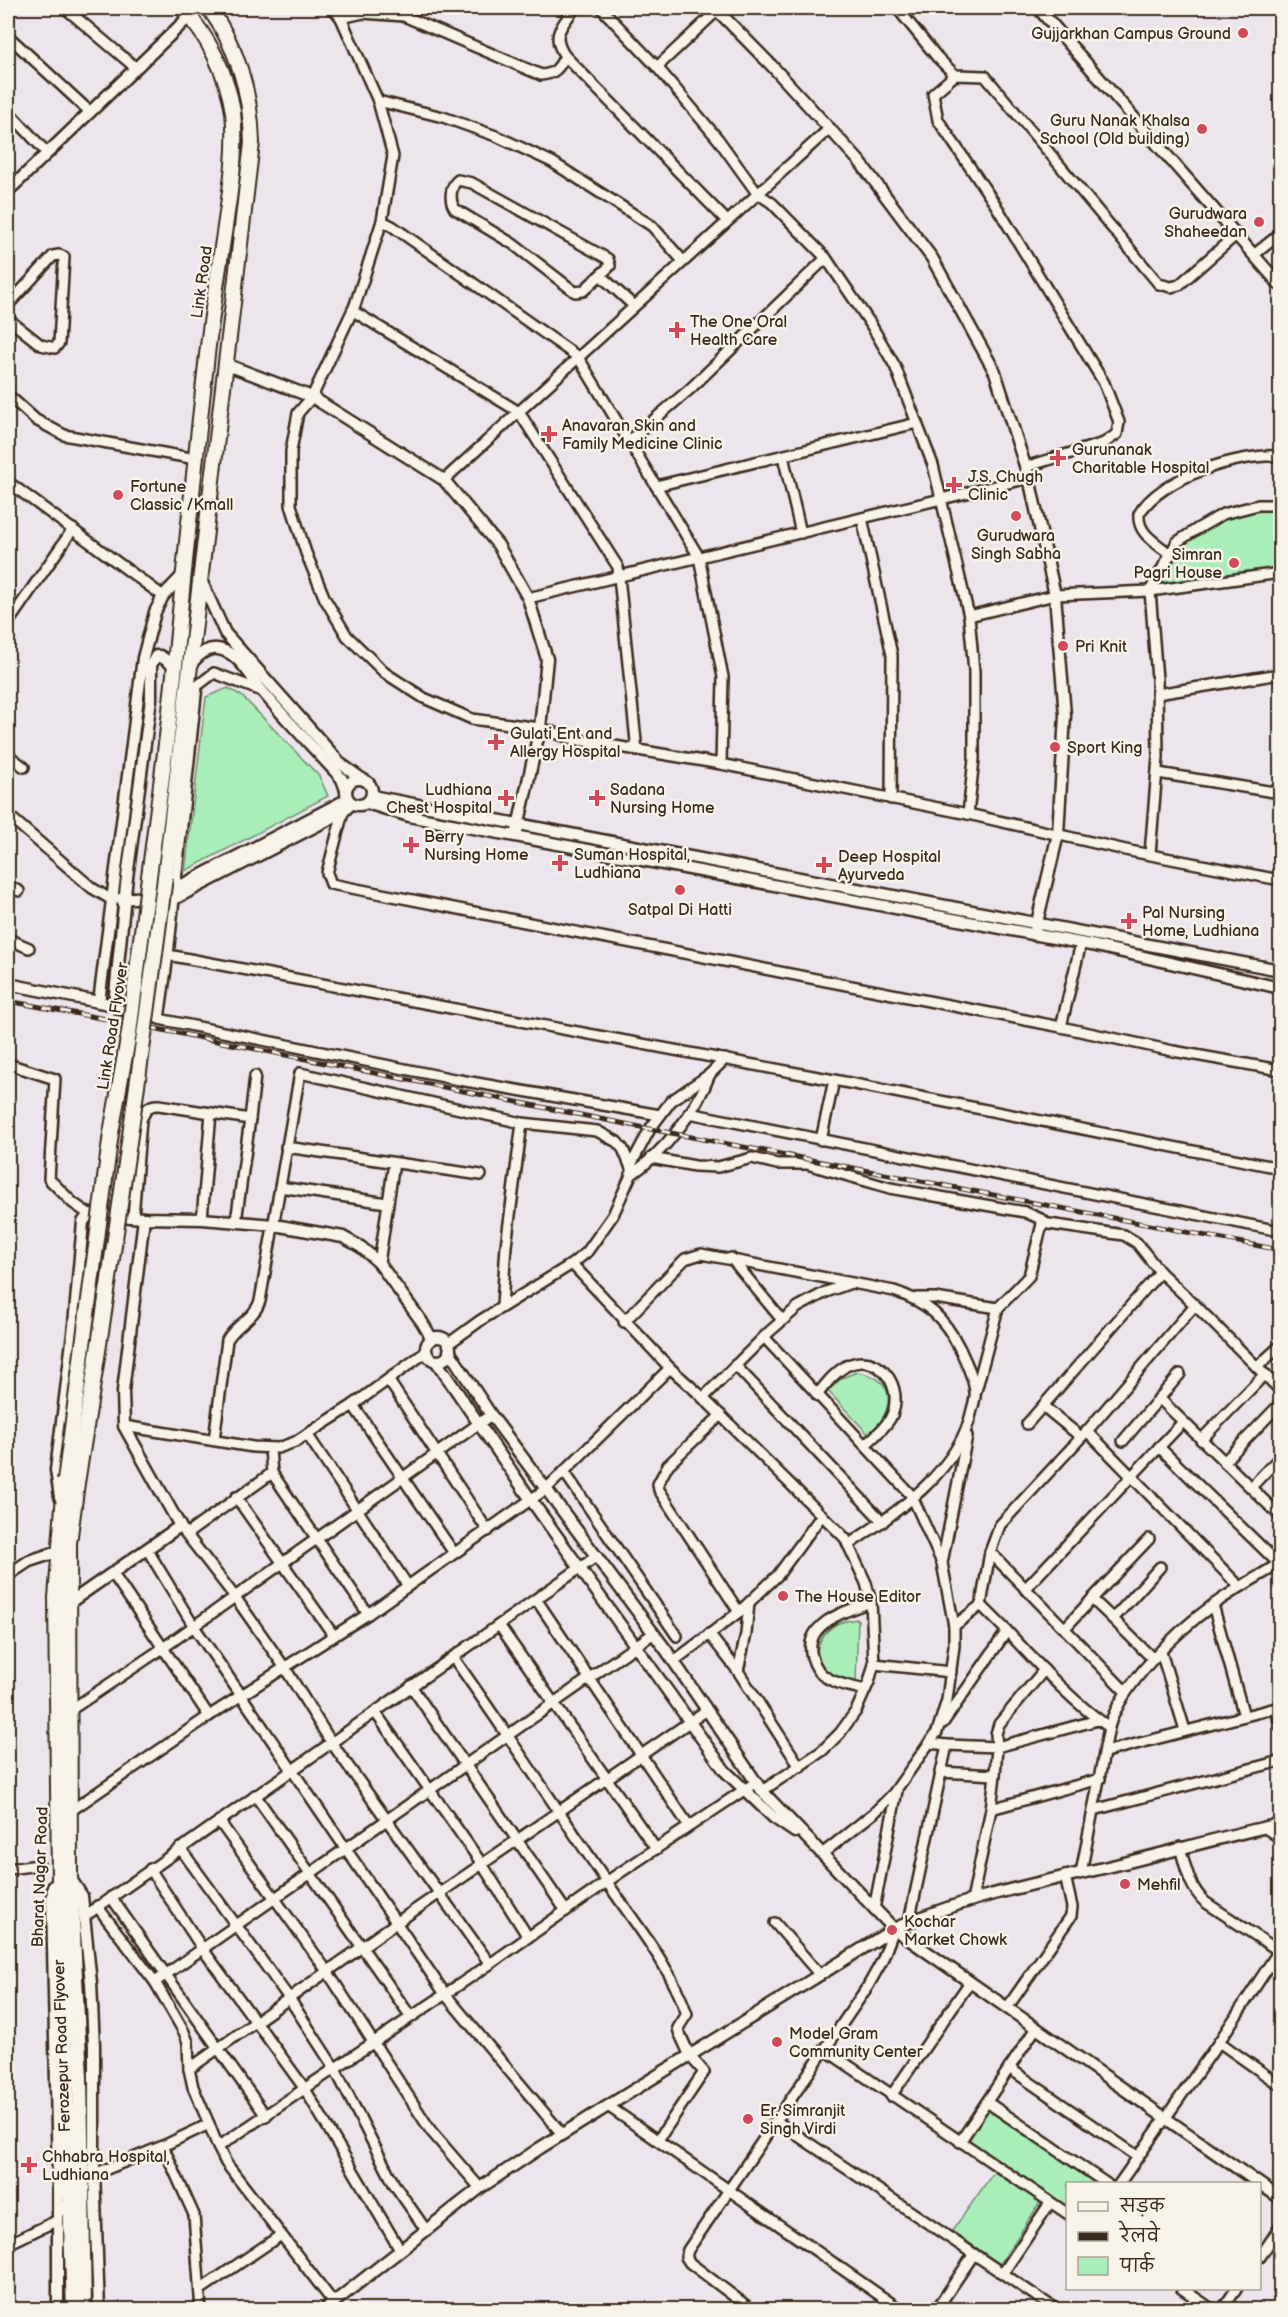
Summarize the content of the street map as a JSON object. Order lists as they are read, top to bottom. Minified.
{"streets":{"main road":["Link Road","Link Road Flyover","Bharat Nagar Road","Ferozepur Road Flyover"]},"crossings":[["Link Road","Link Road Flyover"],["Link Road Flyover","Bharat Nagar Road"],["Bharat Nagar Road","Ferozepur Road Flyover"]],"places":{"other":["Gujjarkhan Campus Ground","Guru Nanak Khalsa School (Old building)","Gurudwara Shaheedan","Fortune Classic /Kmall","Gurudwara Singh Sabha","Simran Pagri House","Pri Knit","Sport King","Satpal Di Hatti","The House Editor","Mehfil","Kochar Market Chowk","Model Gram Community Center","Er. Simranjit Singh Virdi"],"health":["The One Oral Health Care","Anavaran Skin and Family Medicine Clinic","Gurunanak Charitable Hospital","J.S. Chugh Clinic","Gulati Ent and Allergy Hospital","Ludhiana Chest Hospital","Sadana Nursing Home","Berry Nursing Home","Suman Hospital, Ludhiana","Deep Hospital Ayurveda","Pal Nursing Home, Ludhiana","Chhabra Hospital, Ludhiana"]},"legend":["सड़क","रेलवे","पार्क"]}
